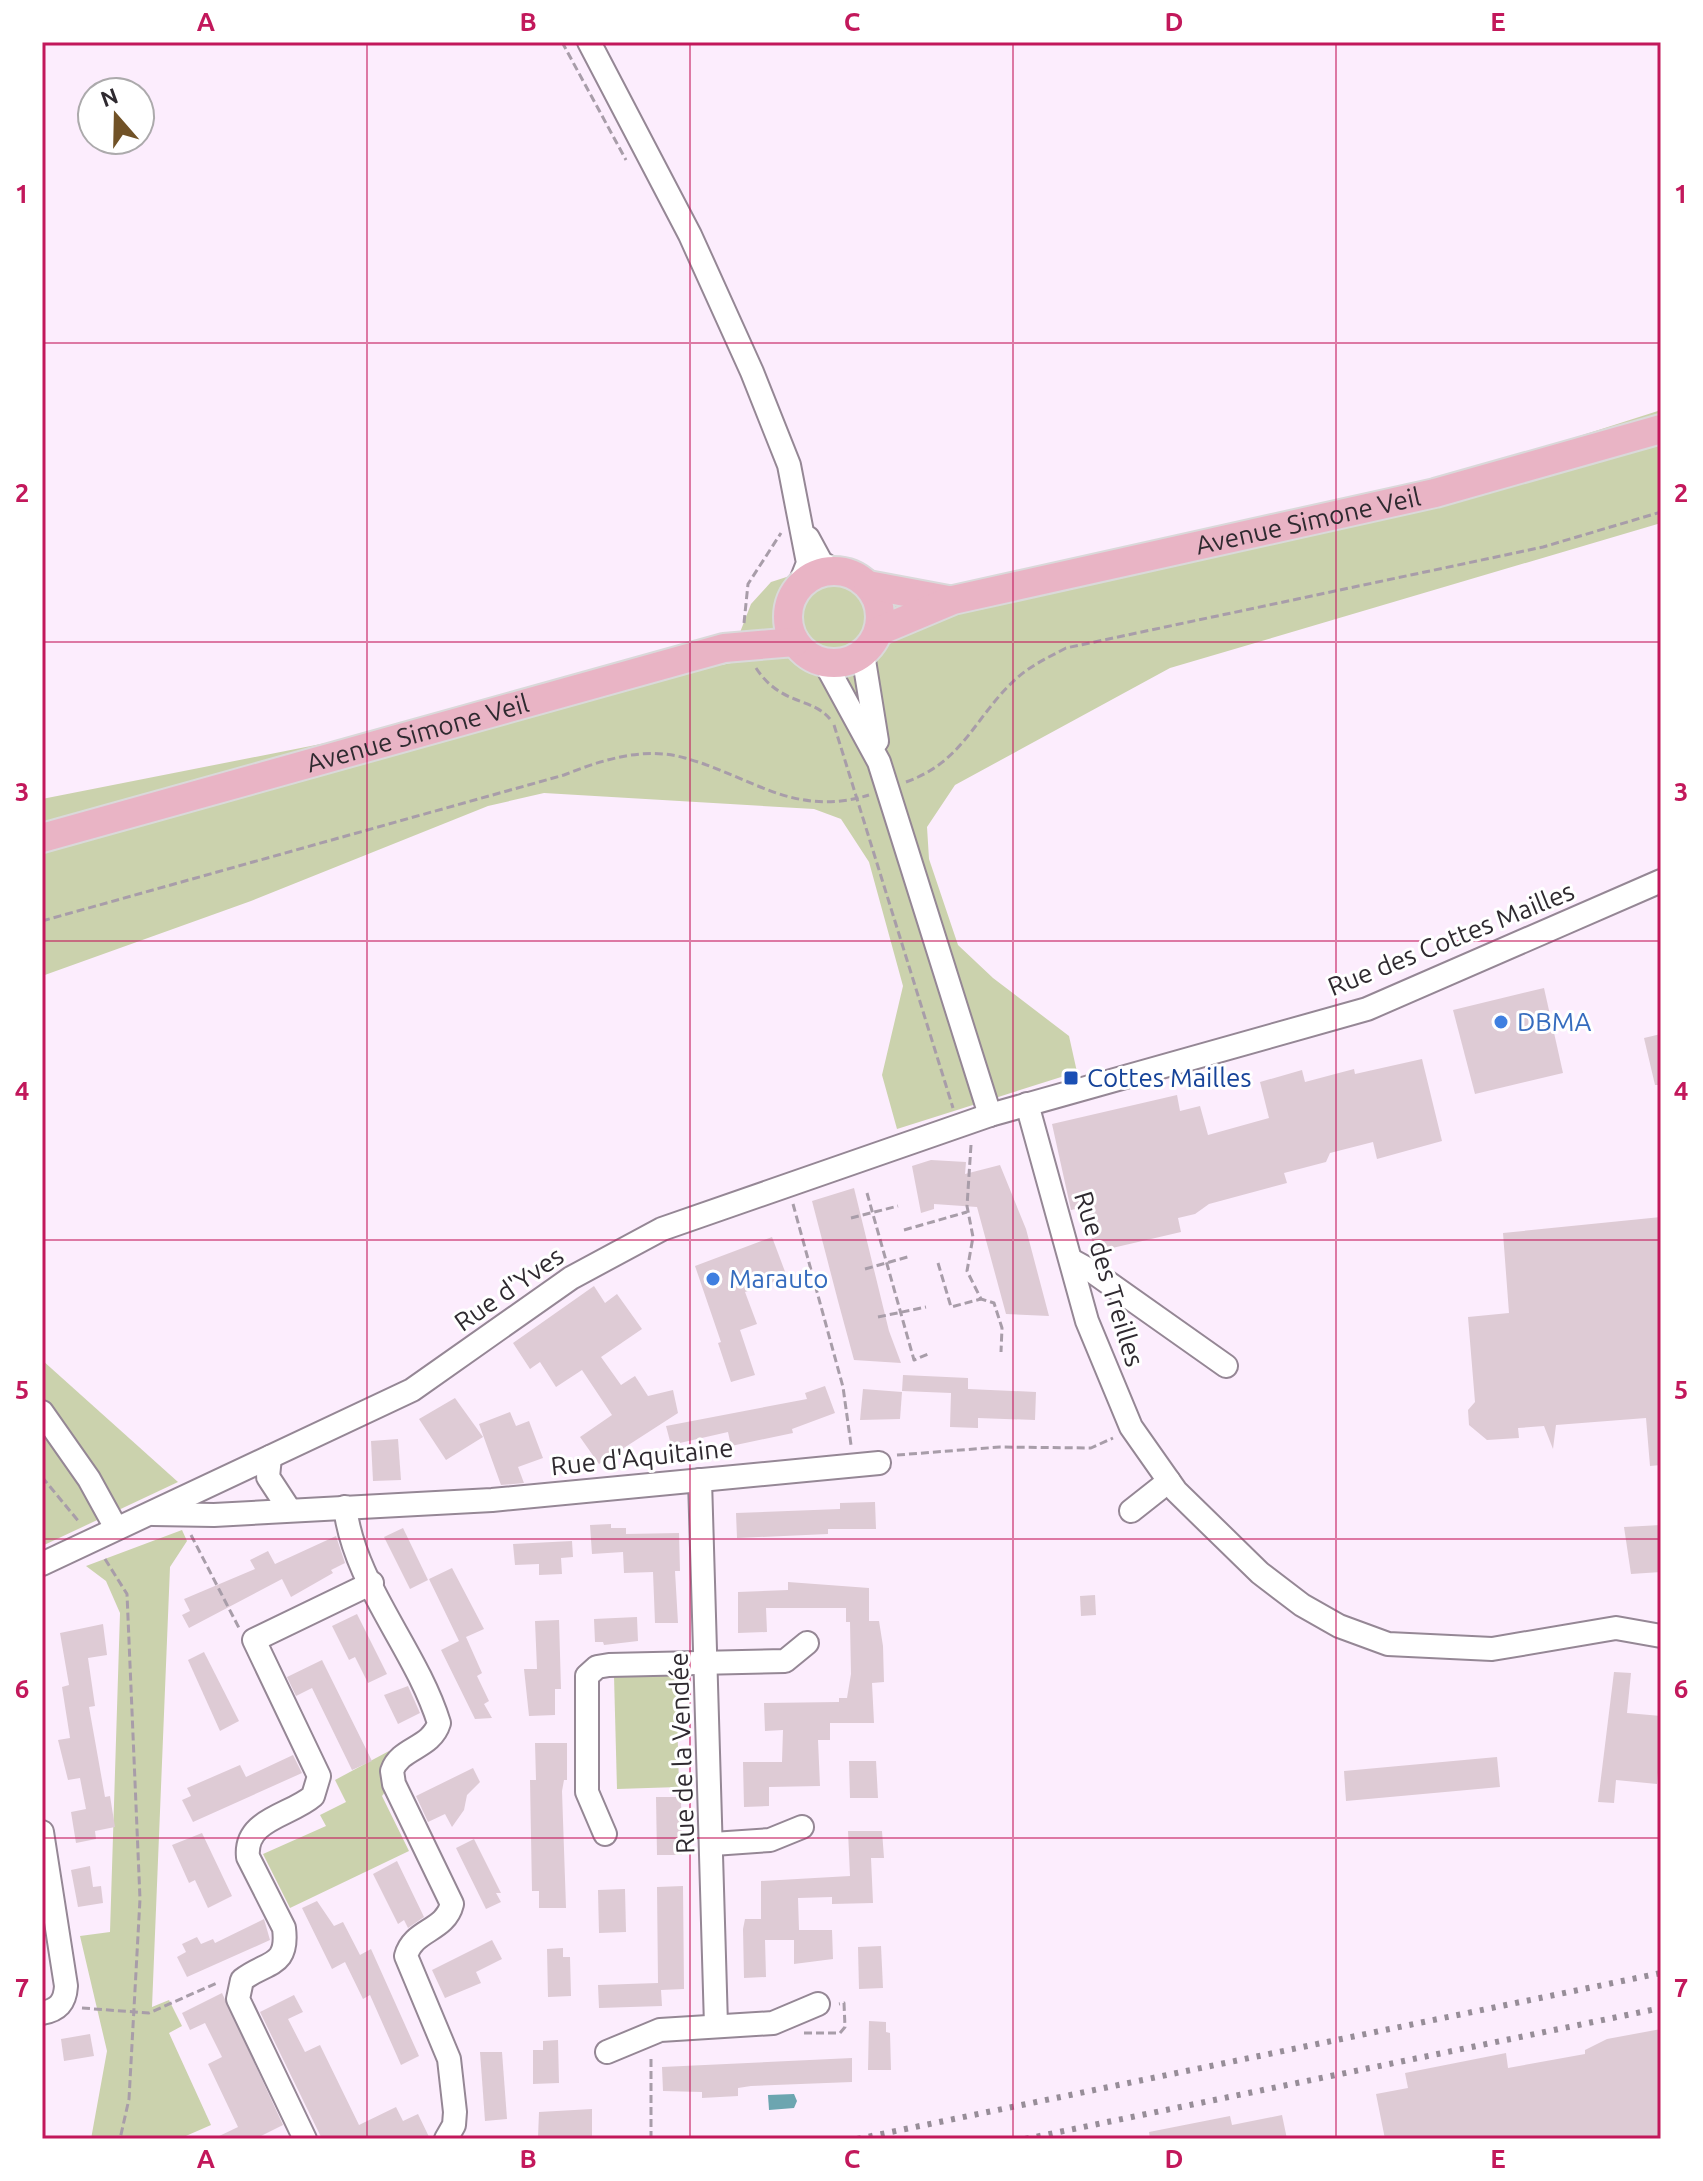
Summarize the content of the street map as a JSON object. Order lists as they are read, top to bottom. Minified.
{"streets":{"main road":["Avenue Simone Veil"],"street":["Rue des Cottes Mailles","Rue des Treilles","Rue d'Yves","Rue d'Aquitaine","Rue de la Vendée"]},"crossings":[["Rue des Cottes Mailles","Rue des Treilles"],["Rue des Cottes Mailles","Rue d'Yves"],["Rue des Treilles","Rue d'Yves"],["Rue d'Yves","Rue d'Aquitaine"],["Rue d'Aquitaine","Rue de la Vendée"]],"places":{"other":["DBMA","Marauto"],"transit":["Cottes Mailles"]},"north":"top","grid":{"columns":["A","B","C","D","E"],"rows":["1","2","3","4","5","6","7"]}}
